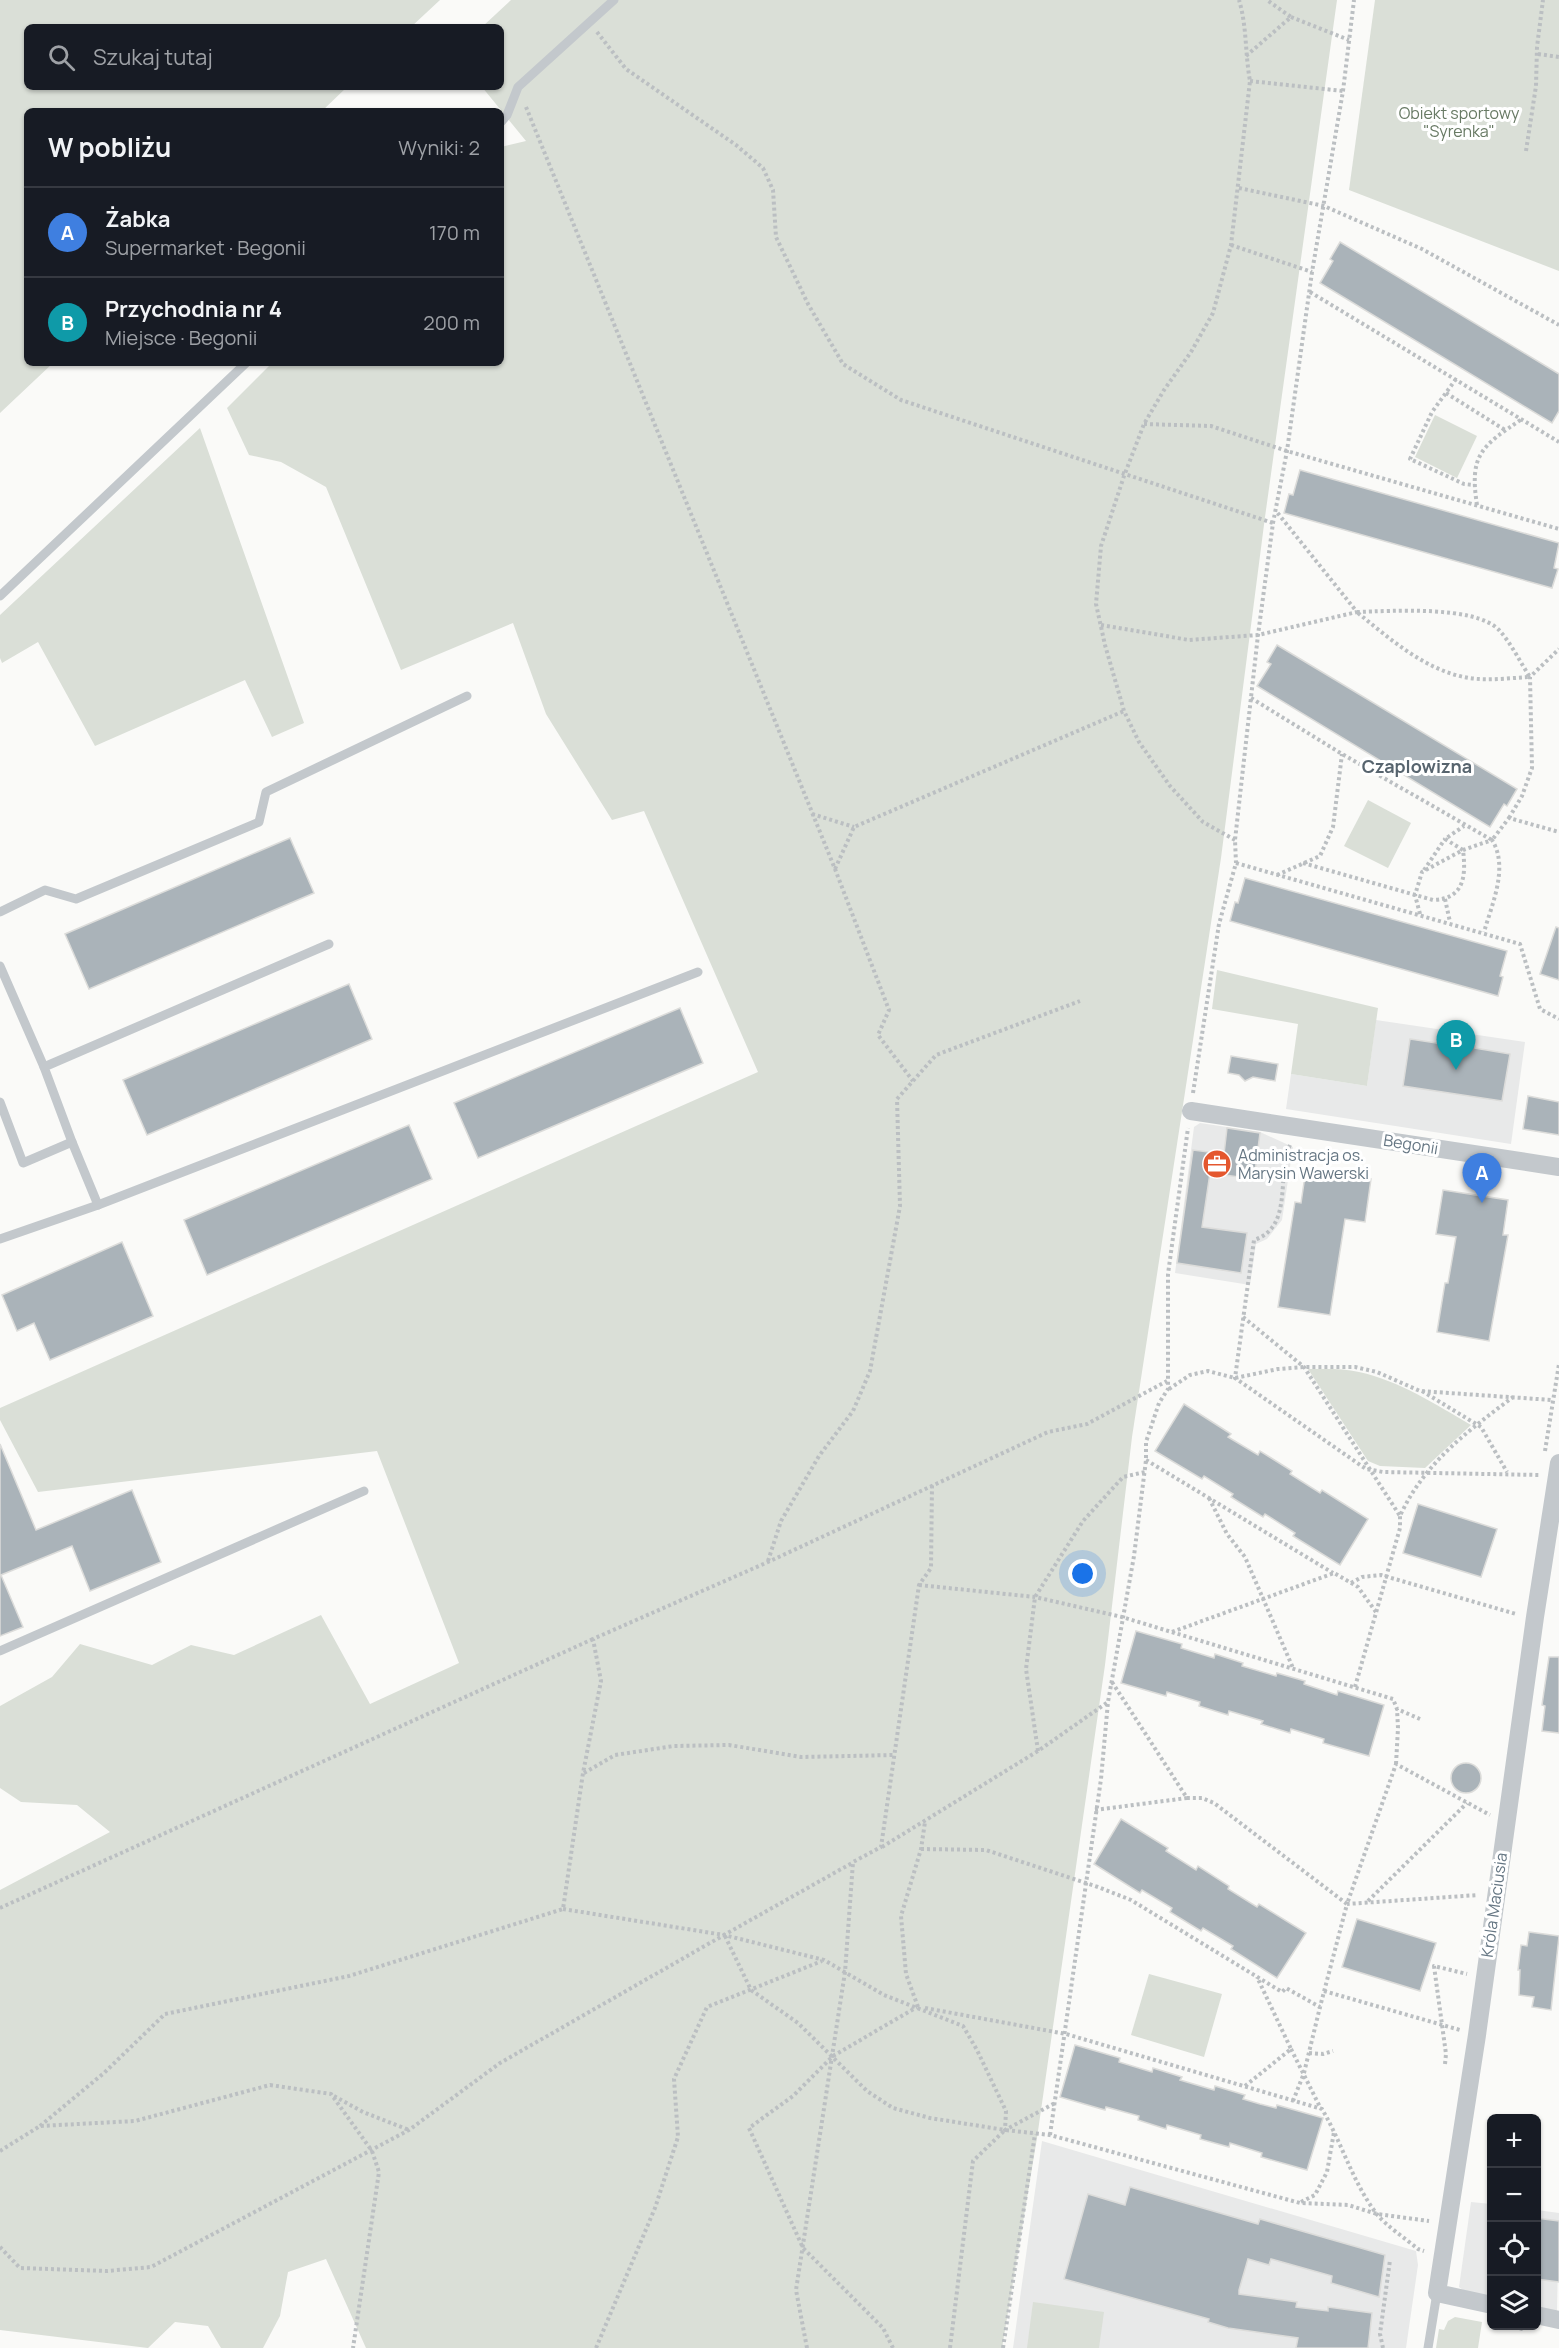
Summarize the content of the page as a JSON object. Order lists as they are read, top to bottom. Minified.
{"streets":{"street":["Begonii","Króla Maciusia"]},"districts":["Czaplowizna"],"parks":["Obiekt sportowy \"Syrenka\""],"places":{"office":["Administracja os. Marysin Wawerski"]},"page":{"search":"Szukaj tutaj","heading":["W pobliżu","Wyniki: 2"],"list":[{"mark":"A","name":"Żabka","note":"Supermarket · Begonii","value":"170 m"},{"mark":"B","name":"Przychodnia nr 4","note":"Miejsce · Begonii","value":"200 m"}],"pins":["B","A"],"map_buttons":["+","−"]}}
